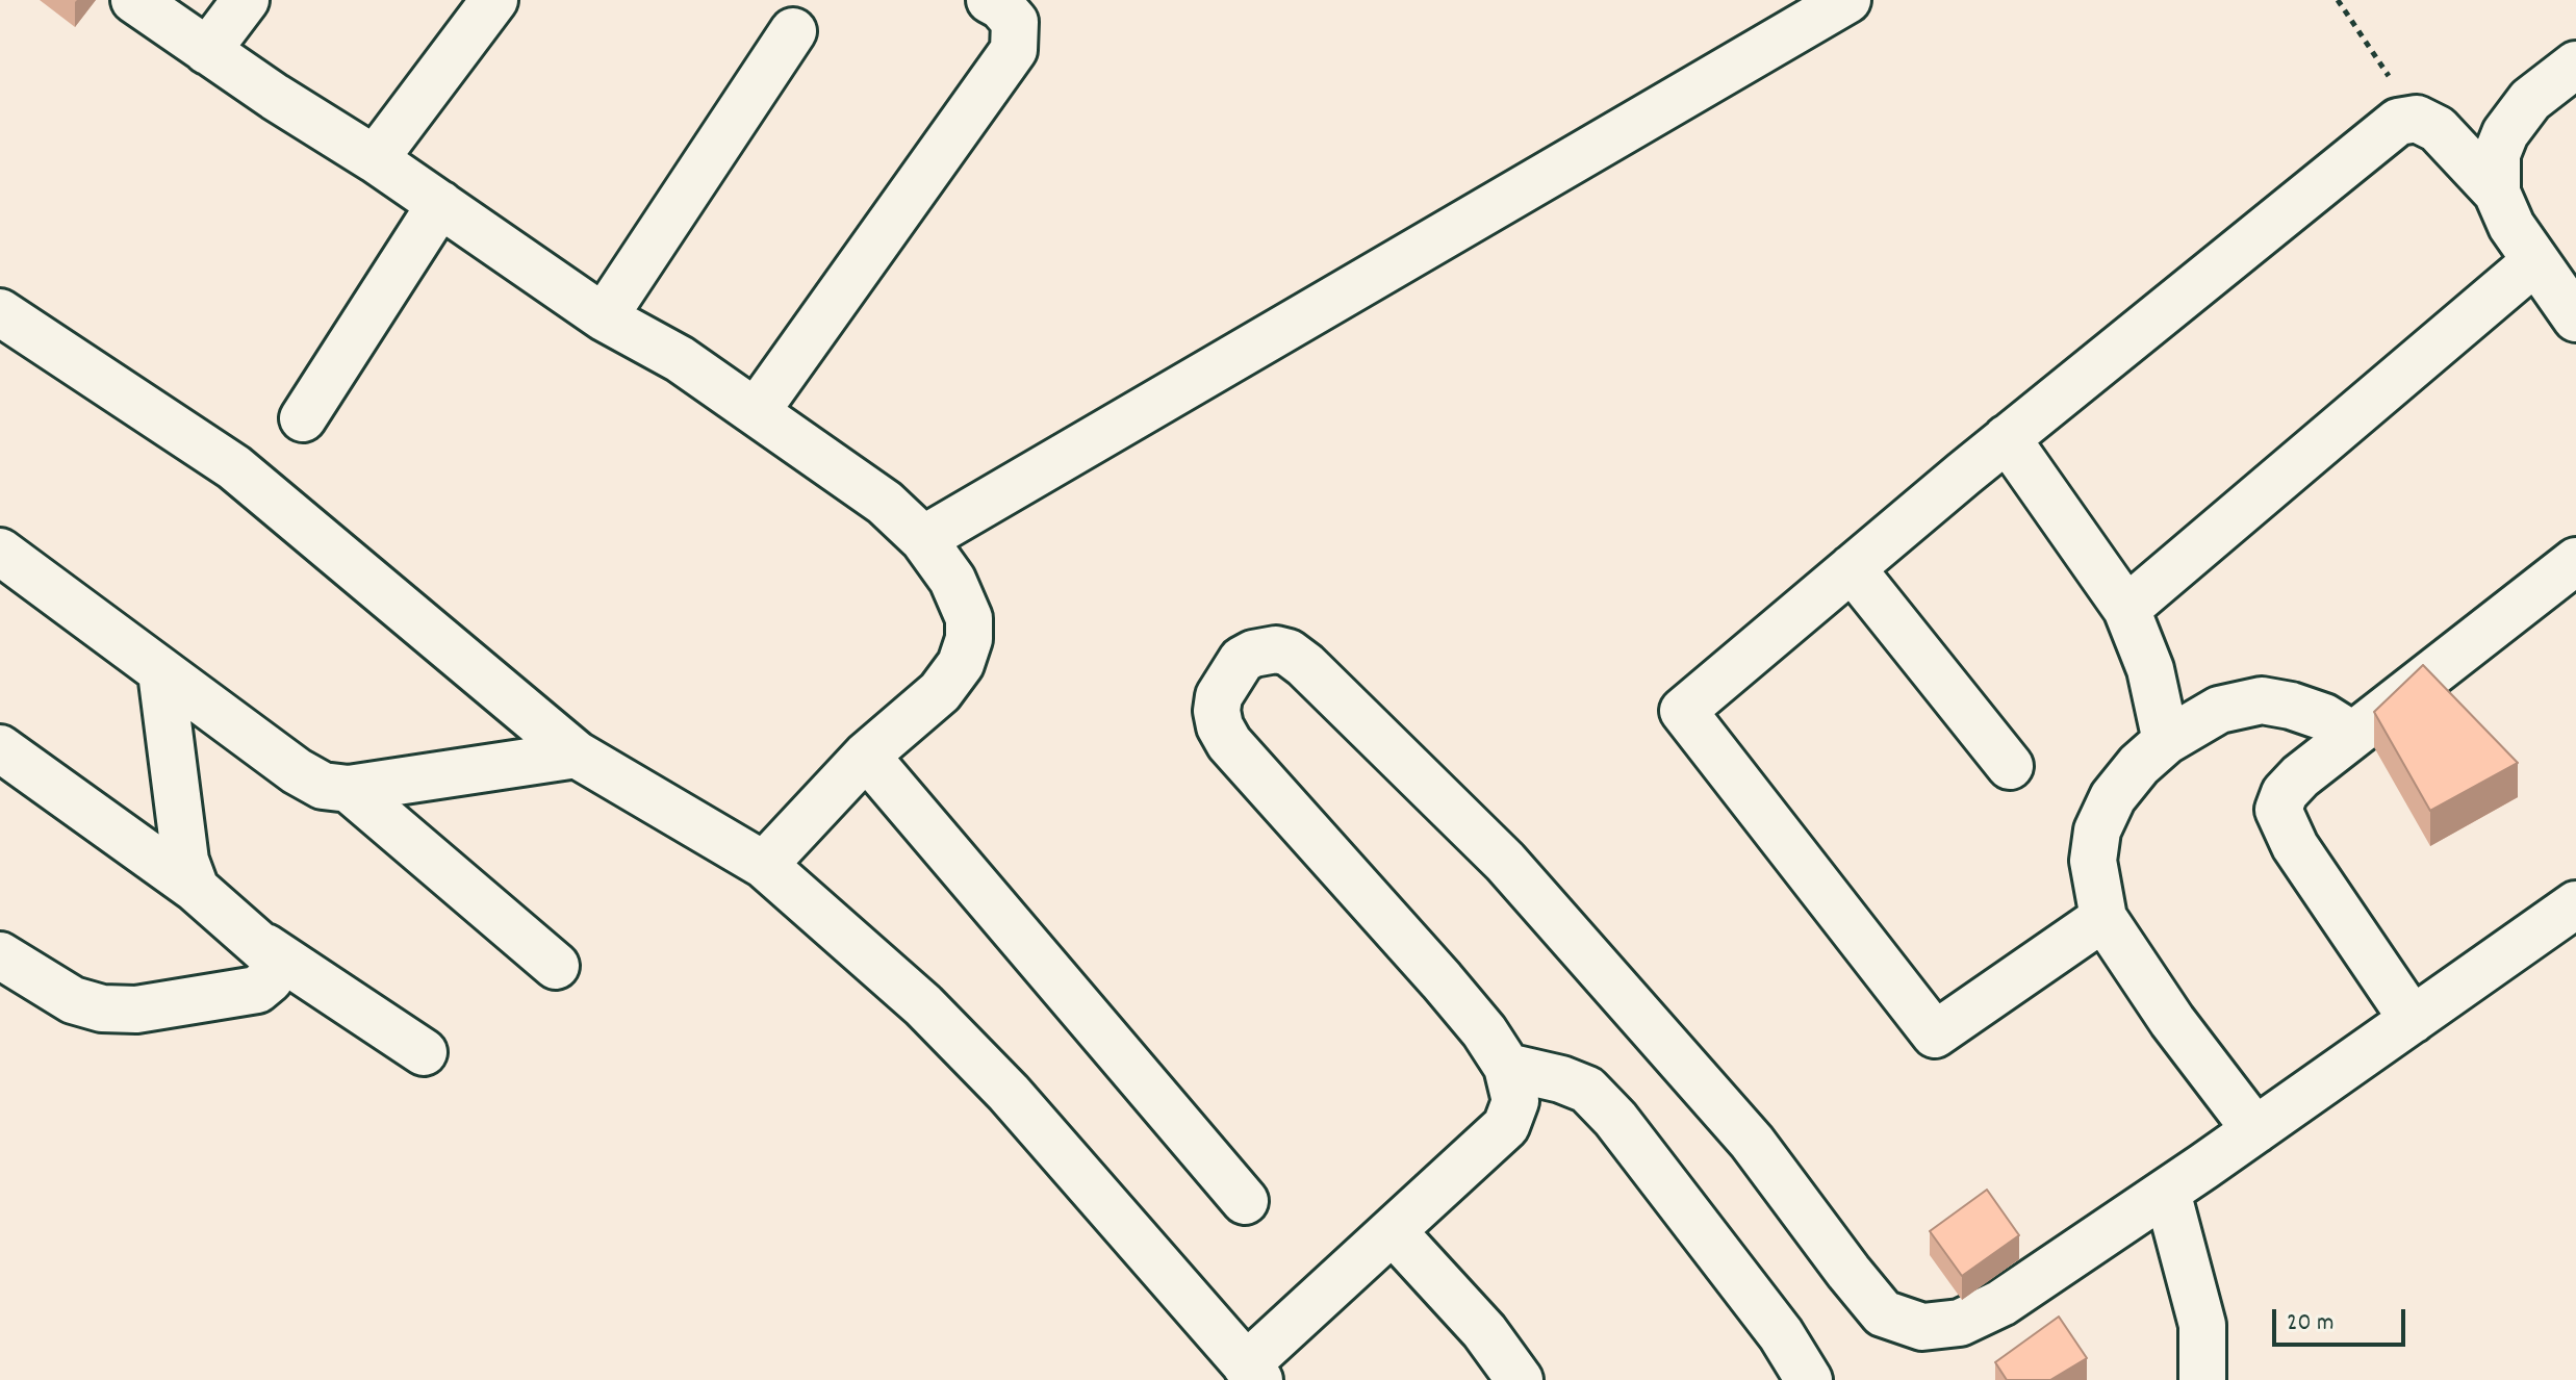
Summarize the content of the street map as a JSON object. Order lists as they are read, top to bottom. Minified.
{"scale_bar":"20 m"}
